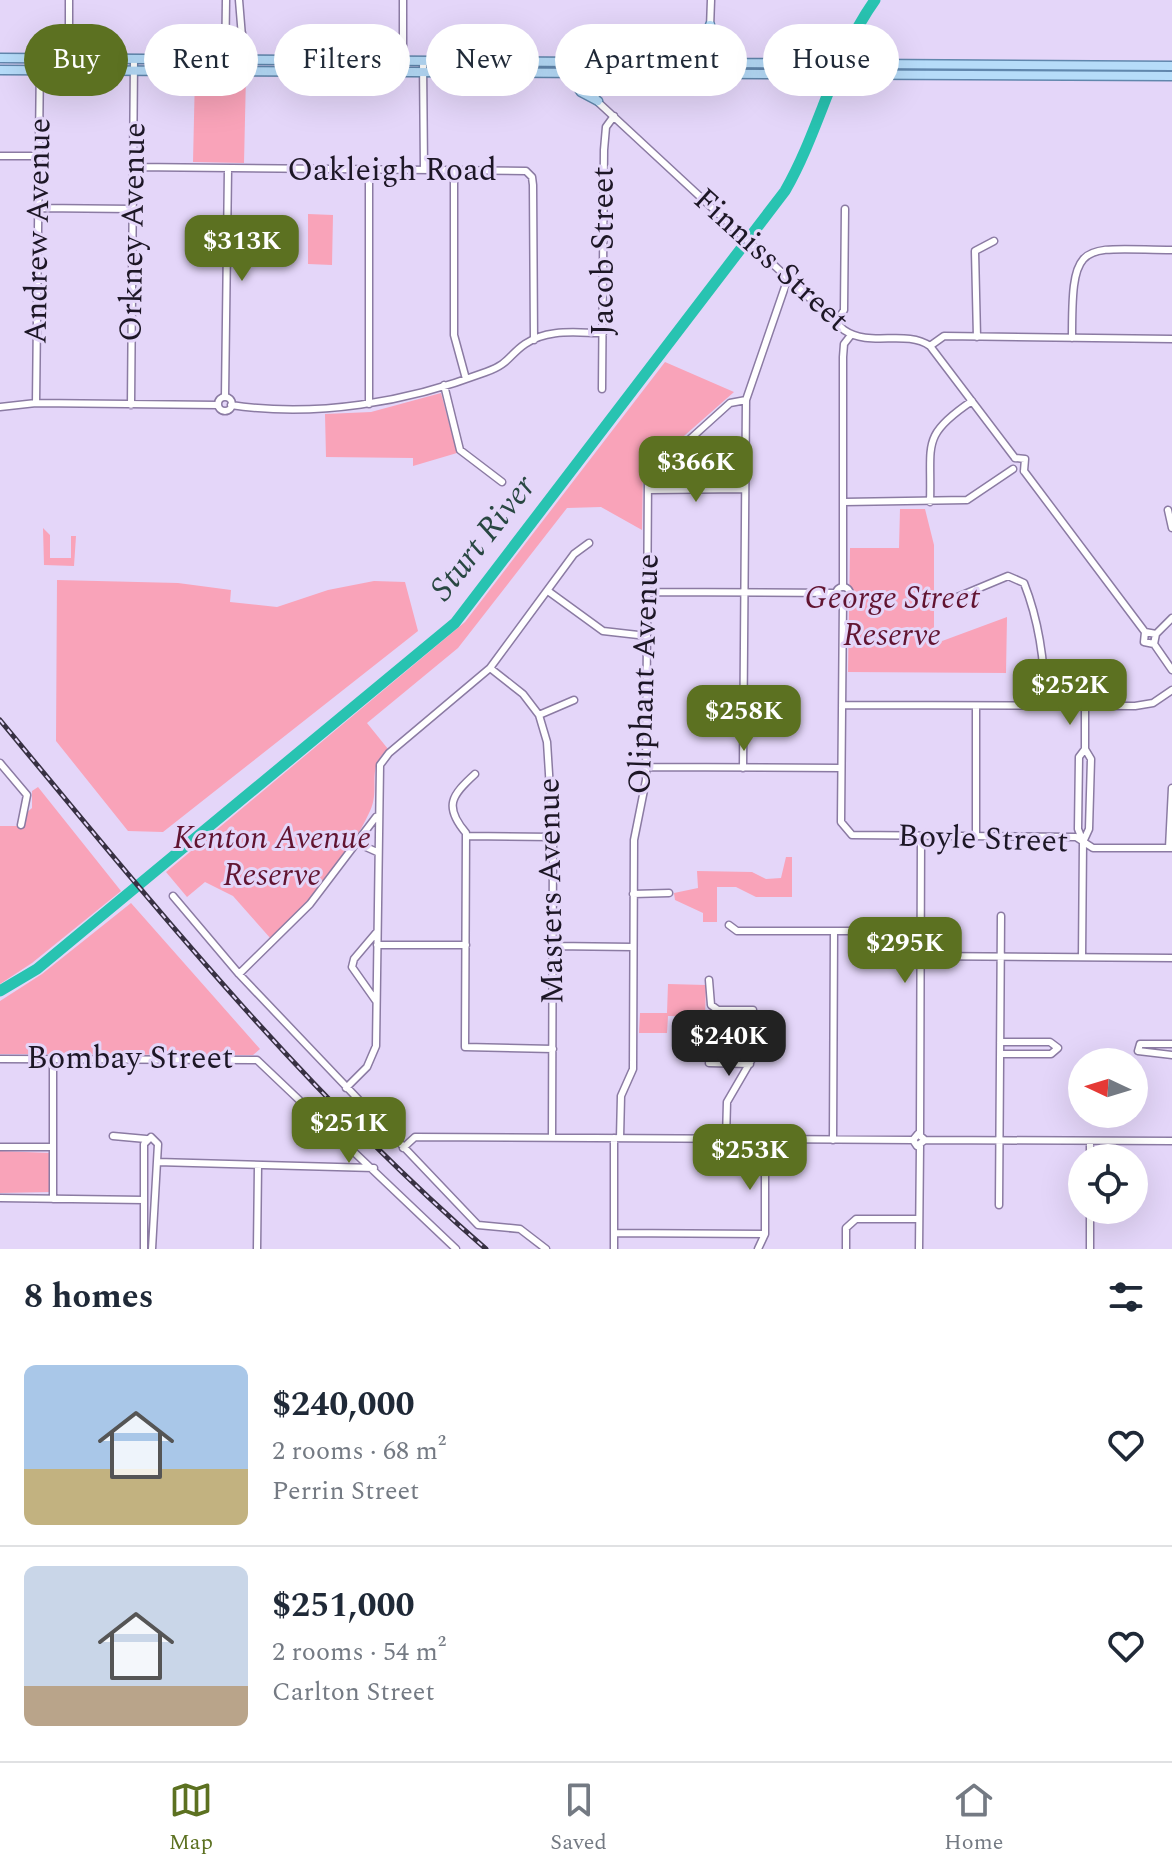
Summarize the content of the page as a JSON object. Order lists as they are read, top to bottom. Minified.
{"streets":{"street":["Oakleigh Road","Andrew Avenue","Orkney Avenue","Jacob Street","Finniss Street","Oliphant Avenue","Boyle Street","Masters Avenue","Bombay Street"]},"crossings":[["Oakleigh Road","Orkney Avenue"],["Jacob Street","Finniss Street"]],"water":["Sturt River"],"parks":["George Street Reserve","Kenton Avenue Reserve"],"north":"left","page":{"chip":["Buy","Rent","Filters","New","Apartment","House"],"price":["$313K","$366K","$252K","$258K","$295K","$240K","$251K","$253K"],"heading":"8 homes","list":[{"name":"$240,000","note":"2 rooms · 68 m² · Perrin Street"},{"name":"$251,000","note":"2 rooms · 54 m² · Carlton Street"}],"tabs":["Map","Saved","Home"]}}
